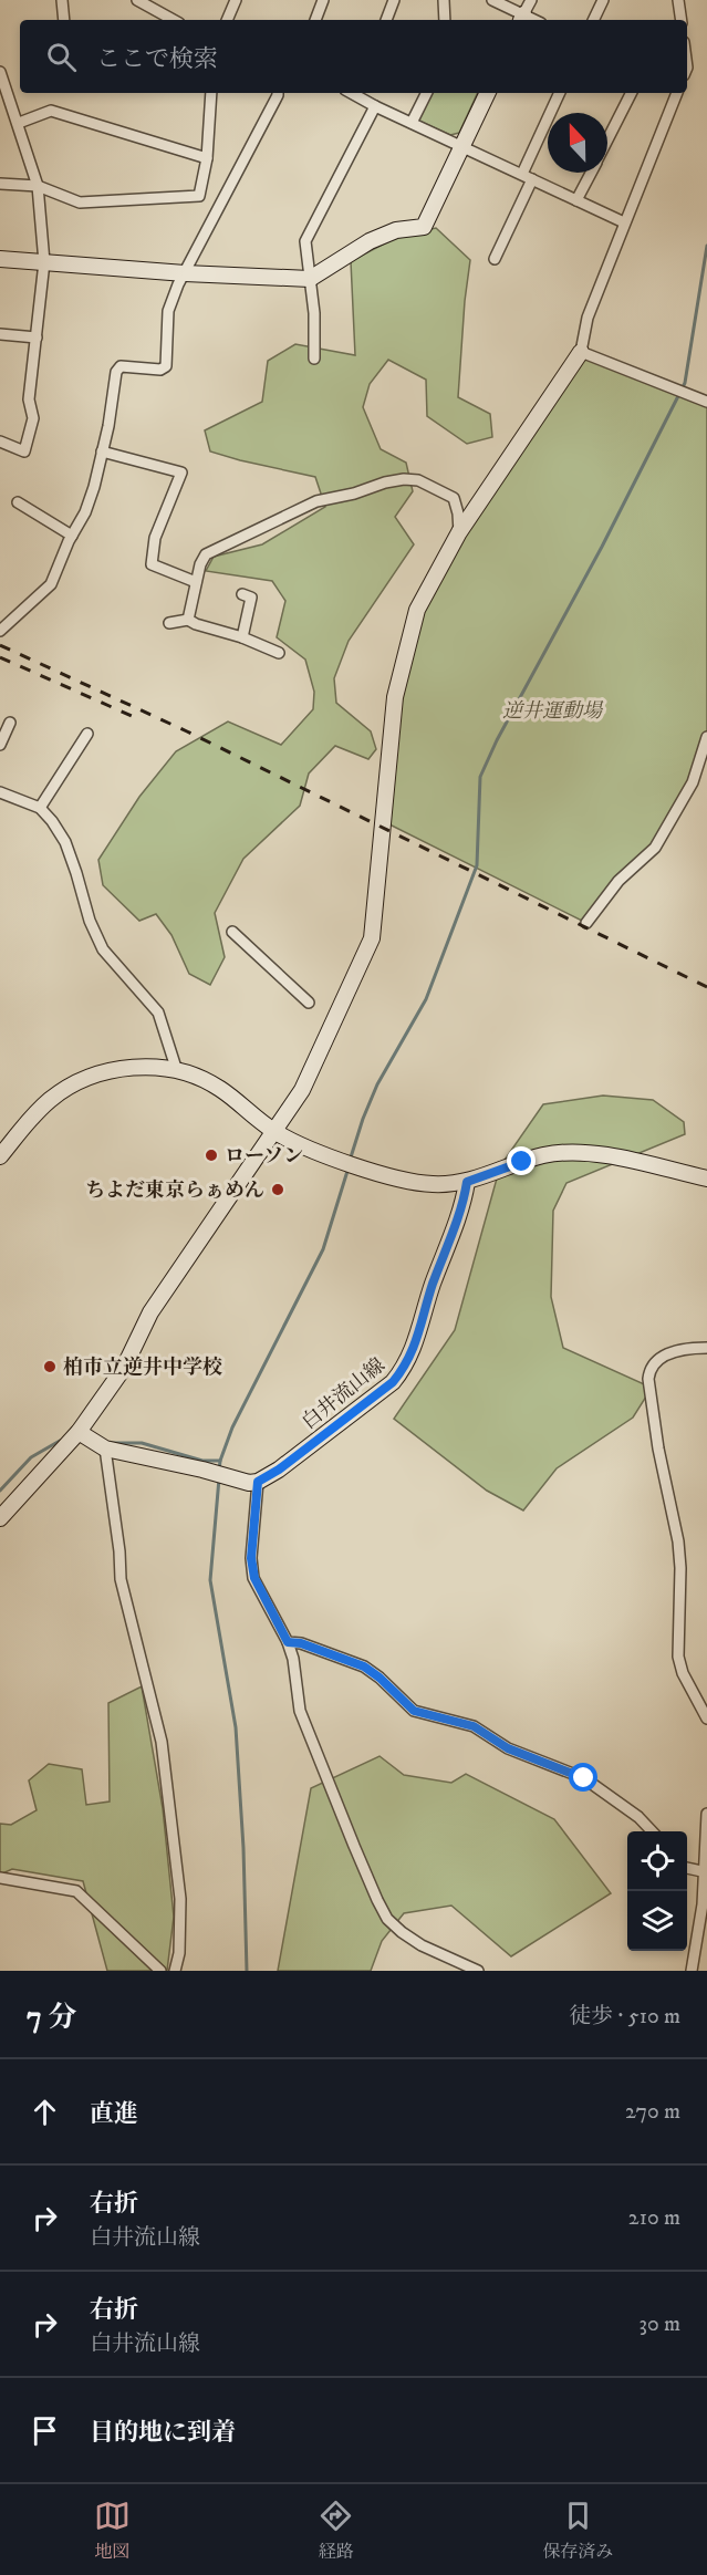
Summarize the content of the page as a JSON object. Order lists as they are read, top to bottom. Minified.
{"streets":{"street":["白井流山線"]},"parks":["逆井運動場"],"places":["ローソン","ちよだ東京らぁめん","柏市立逆井中学校"],"north":"top","page":{"search":"ここで検索","heading":["7 分","徒歩 · 510 m"],"list":[["直進","270 m"],["右折","白井流山線","210 m"],["右折","白井流山線","30 m"],"目的地に到着"],"nav":["地図","経路","保存済み"]}}
